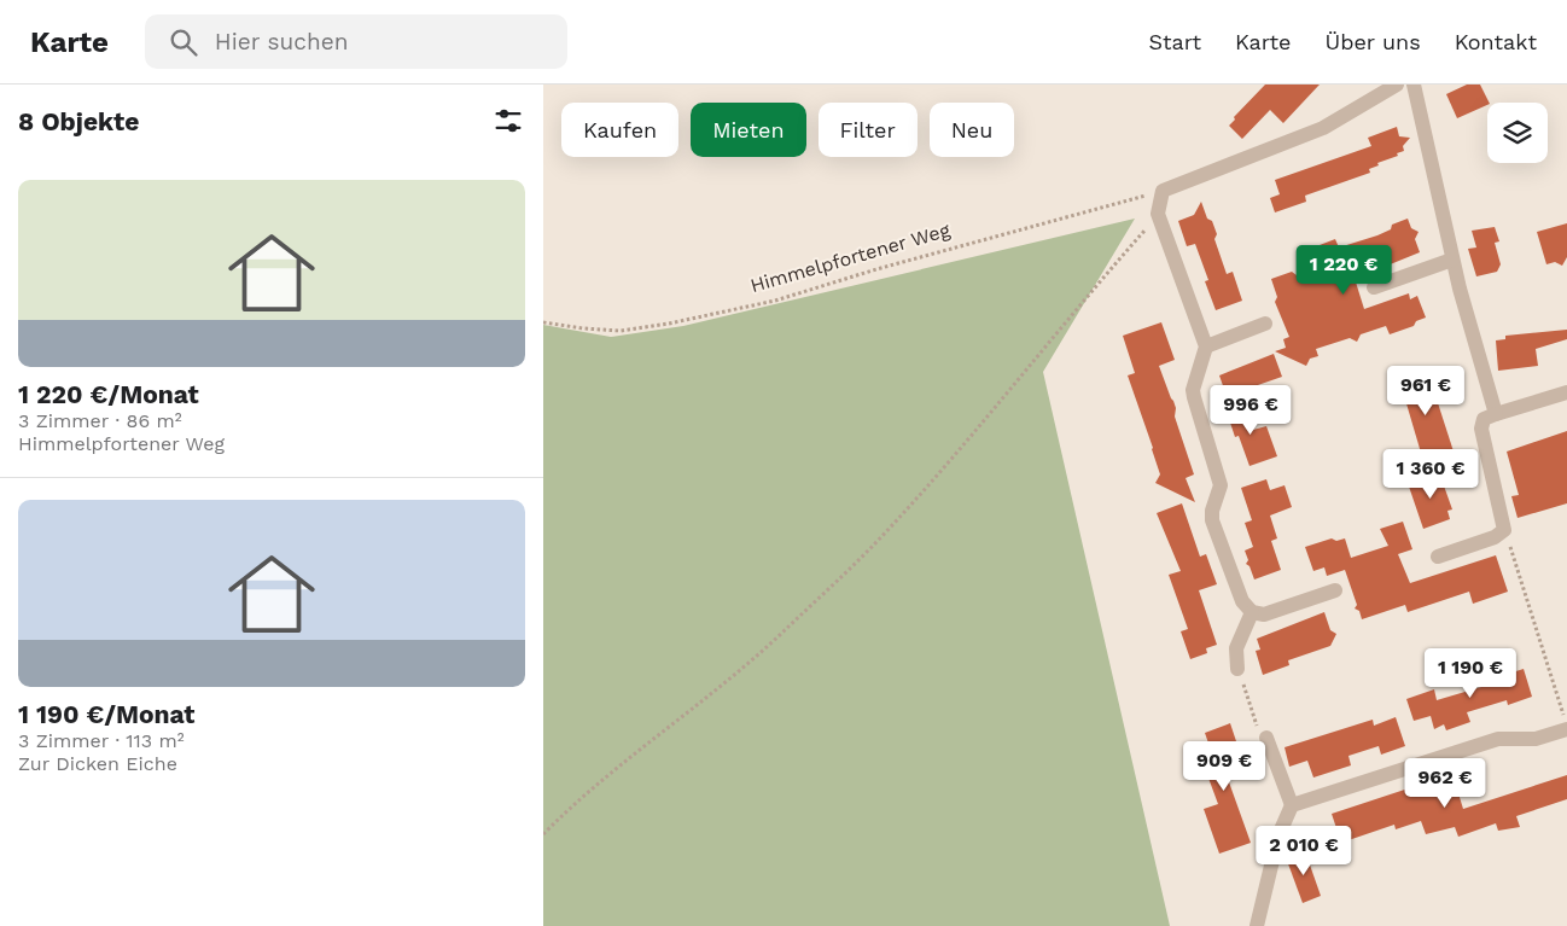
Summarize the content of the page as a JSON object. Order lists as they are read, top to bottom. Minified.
{"streets":{"path":["Himmelpfortener Weg"]},"page":{"header":"Karte","search":"Hier suchen","nav":["Start","Karte","Über uns","Kontakt"],"heading":"8 Objekte","chip":["Kaufen","Mieten","Filter","Neu"],"list":[{"name":"1 220 €/Monat","note":"3 Zimmer · 86 m² · Himmelpfortener Weg"},{"name":"1 190 €/Monat","note":"3 Zimmer · 113 m² · Zur Dicken Eiche"}],"price":["1 220 €","961 €","996 €","1 360 €","1 190 €","909 €","962 €","2 010 €"]}}
